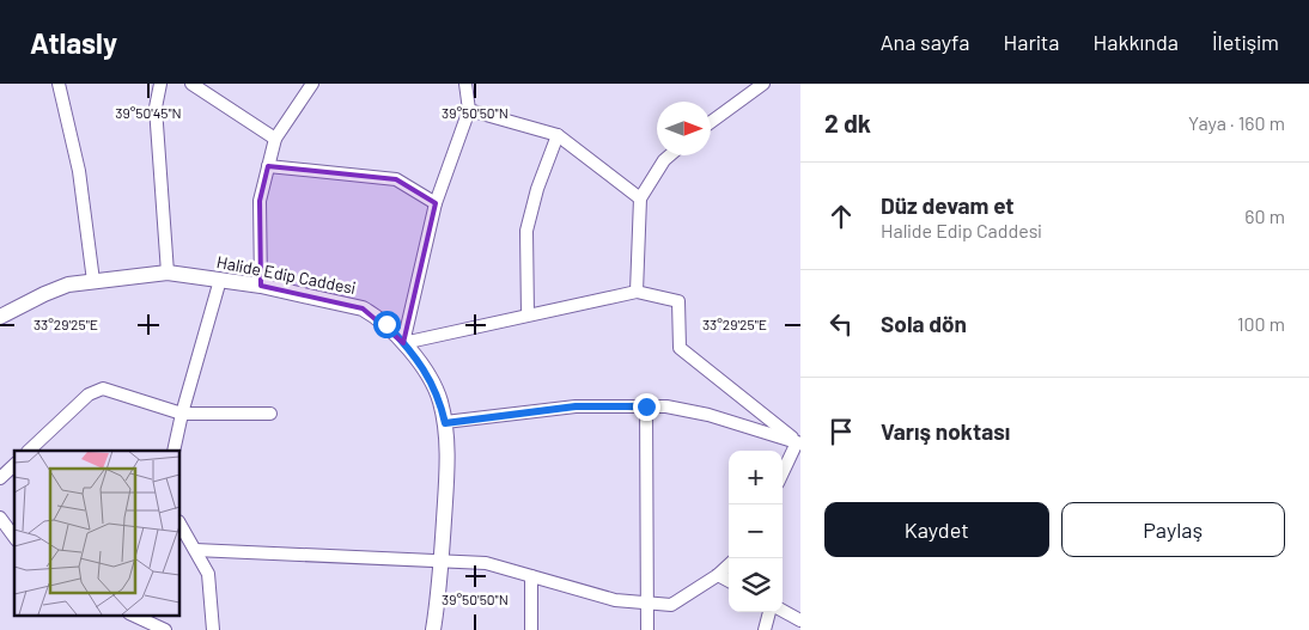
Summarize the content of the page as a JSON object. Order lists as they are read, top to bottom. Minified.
{"streets":{"street":["Halide Edip Caddesi"]},"north":"right","page":{"header":"Atlasly","nav":["Ana sayfa","Harita","Hakkında","İletişim"],"heading":["2 dk","Yaya · 160 m"],"list":[["Düz devam et","Halide Edip Caddesi","60 m"],["Sola dön","100 m"],"Varış noktası"],"map_buttons":["+","−"],"buttons":["Kaydet","Paylaş"]},"coordinates":["39°50'45\"N","39°50'50\"N","33°29'25\"E"]}
